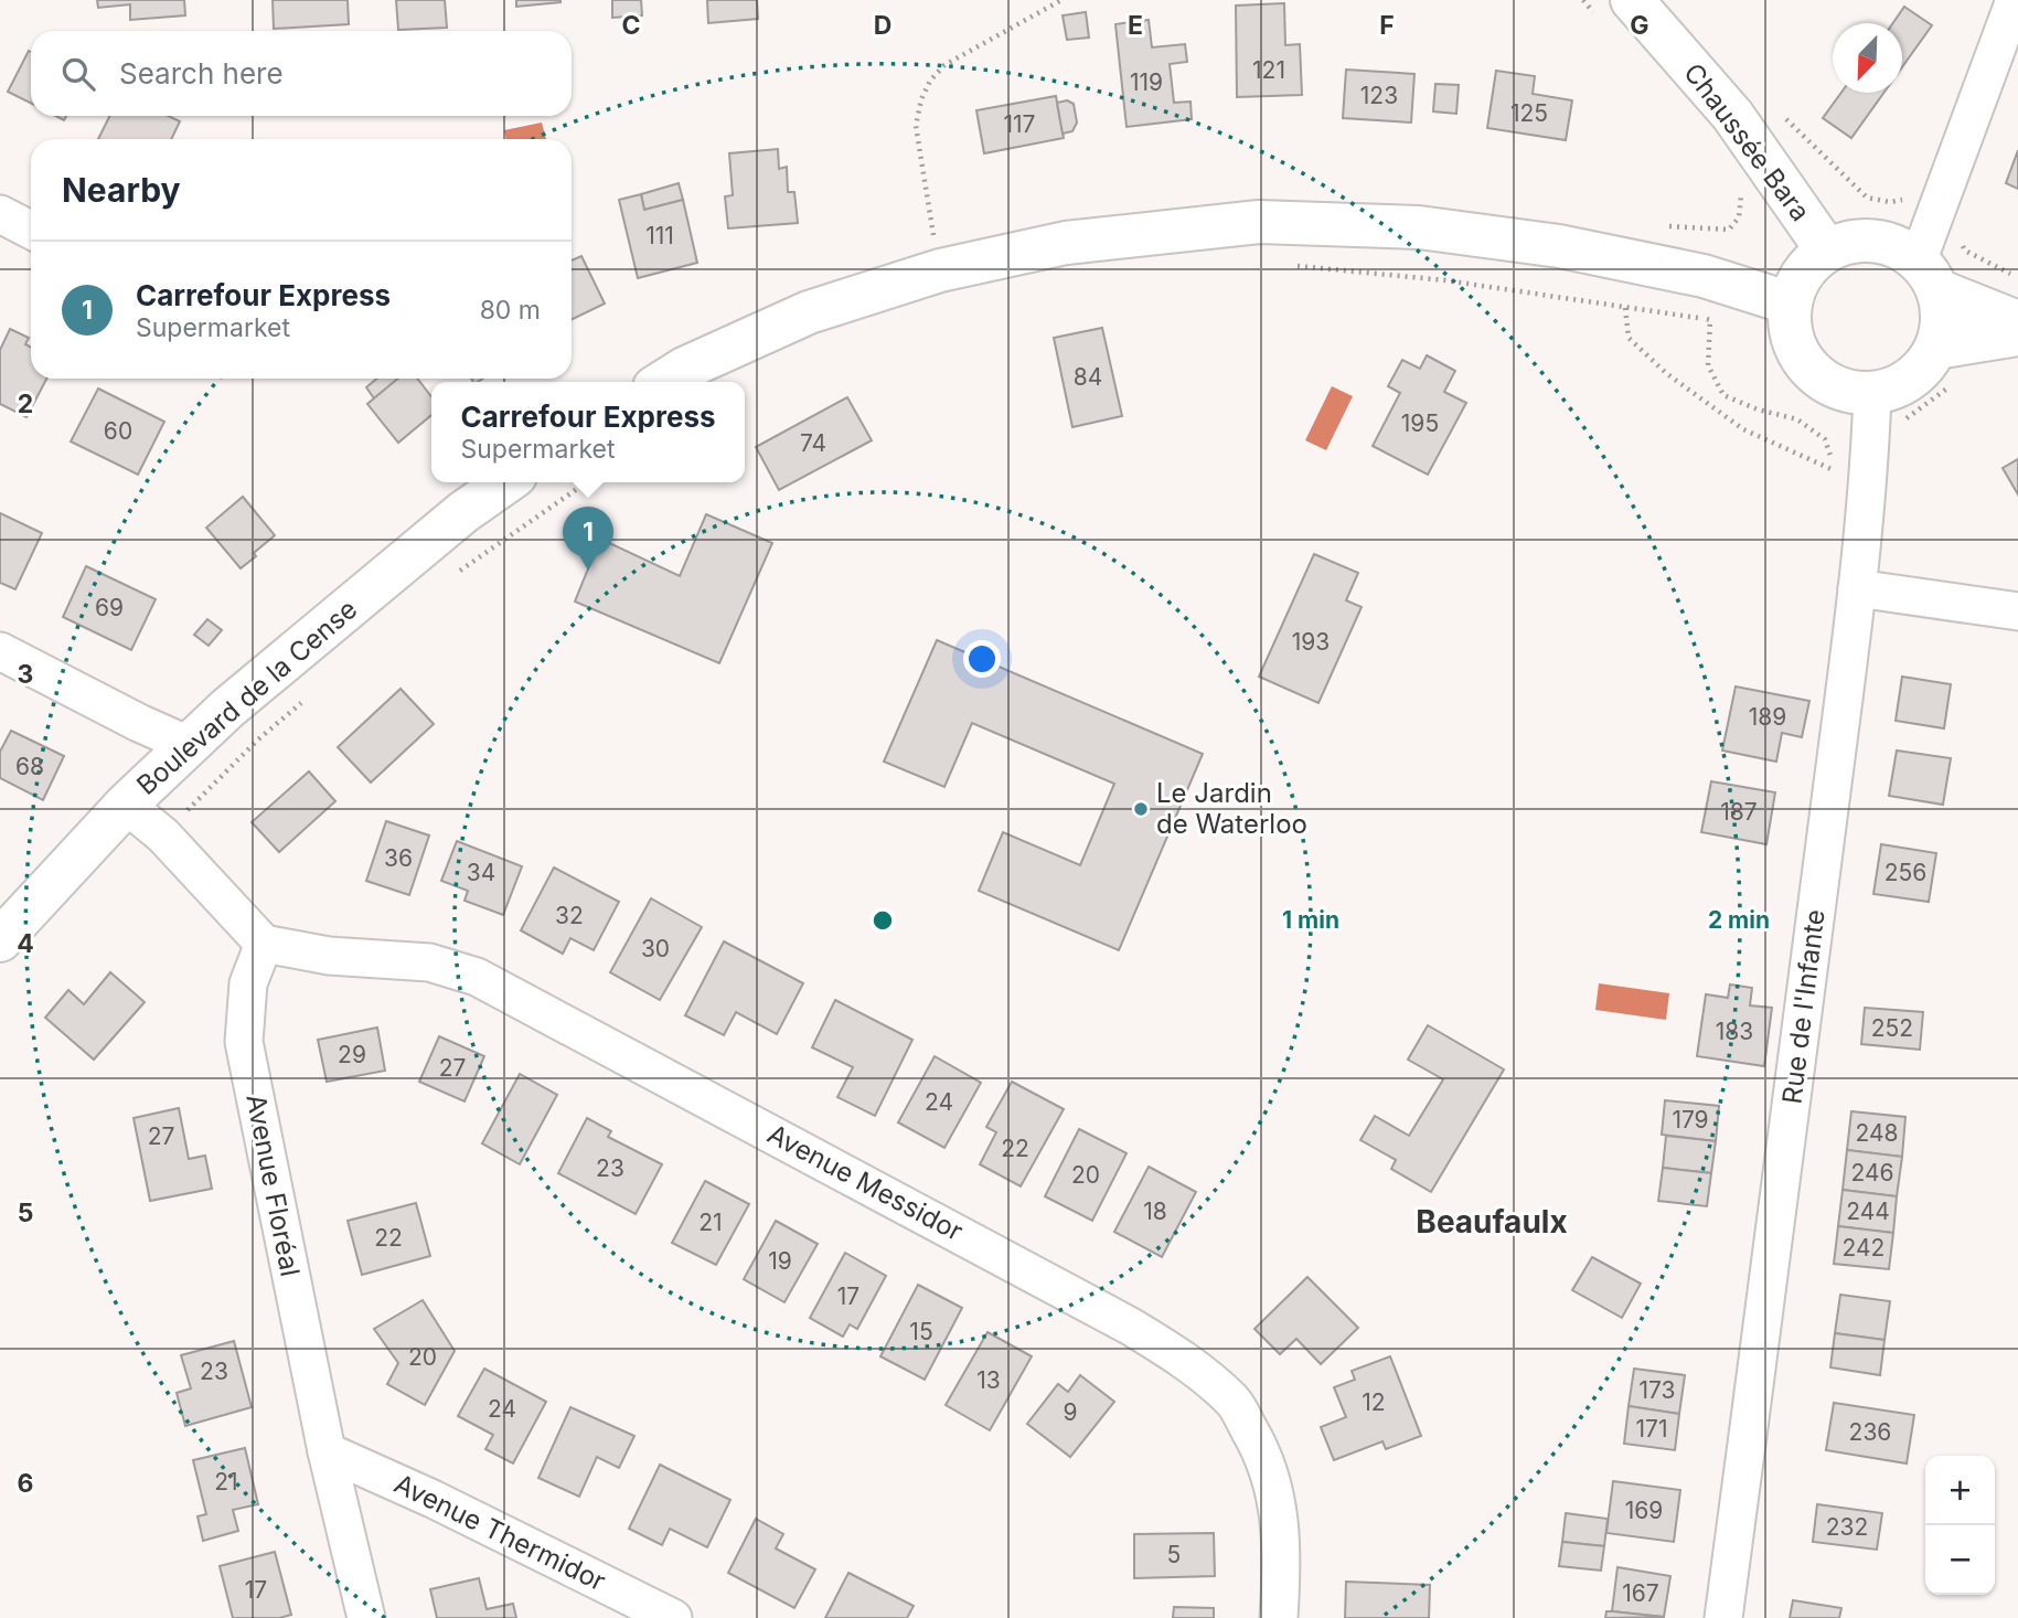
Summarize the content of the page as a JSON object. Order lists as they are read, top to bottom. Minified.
{"streets":{"main road":["Chaussée Bara","Boulevard de la Cense"],"street":["Rue de l'Infante","Avenue Messidor","Avenue Floréal","Avenue Thermidor"]},"crossings":[["Chaussée Bara","Rue de l'Infante"],["Avenue Messidor","Avenue Floréal"],["Avenue Floréal","Avenue Thermidor"]],"districts":["Beaufaulx"],"places":["Le Jardin de Waterloo"],"house_numbers":["121","119","123","125","117","111","84","195","60","74","69","193","189","68","187","36","34","256","32","30","252","183","29","27","24","179","248","27","22","23","246","20","18","244","21","22","242","19","17","15","20","23","13","173","12","24","9","171","236","21","169","232","5","17","167"],"north":"bottom left","page":{"search":"Search here","heading":"Nearby","list":[{"mark":"1","name":"Carrefour Express","note":"Supermarket","value":"80 m"}],"popup":["Carrefour Express","Supermarket"],"pins":"1","map_buttons":["+","−"]},"grid":{"columns":["C","D","E","F","G"],"rows":["2","3","4","5","6"]},"rings":["1 min","2 min"]}
